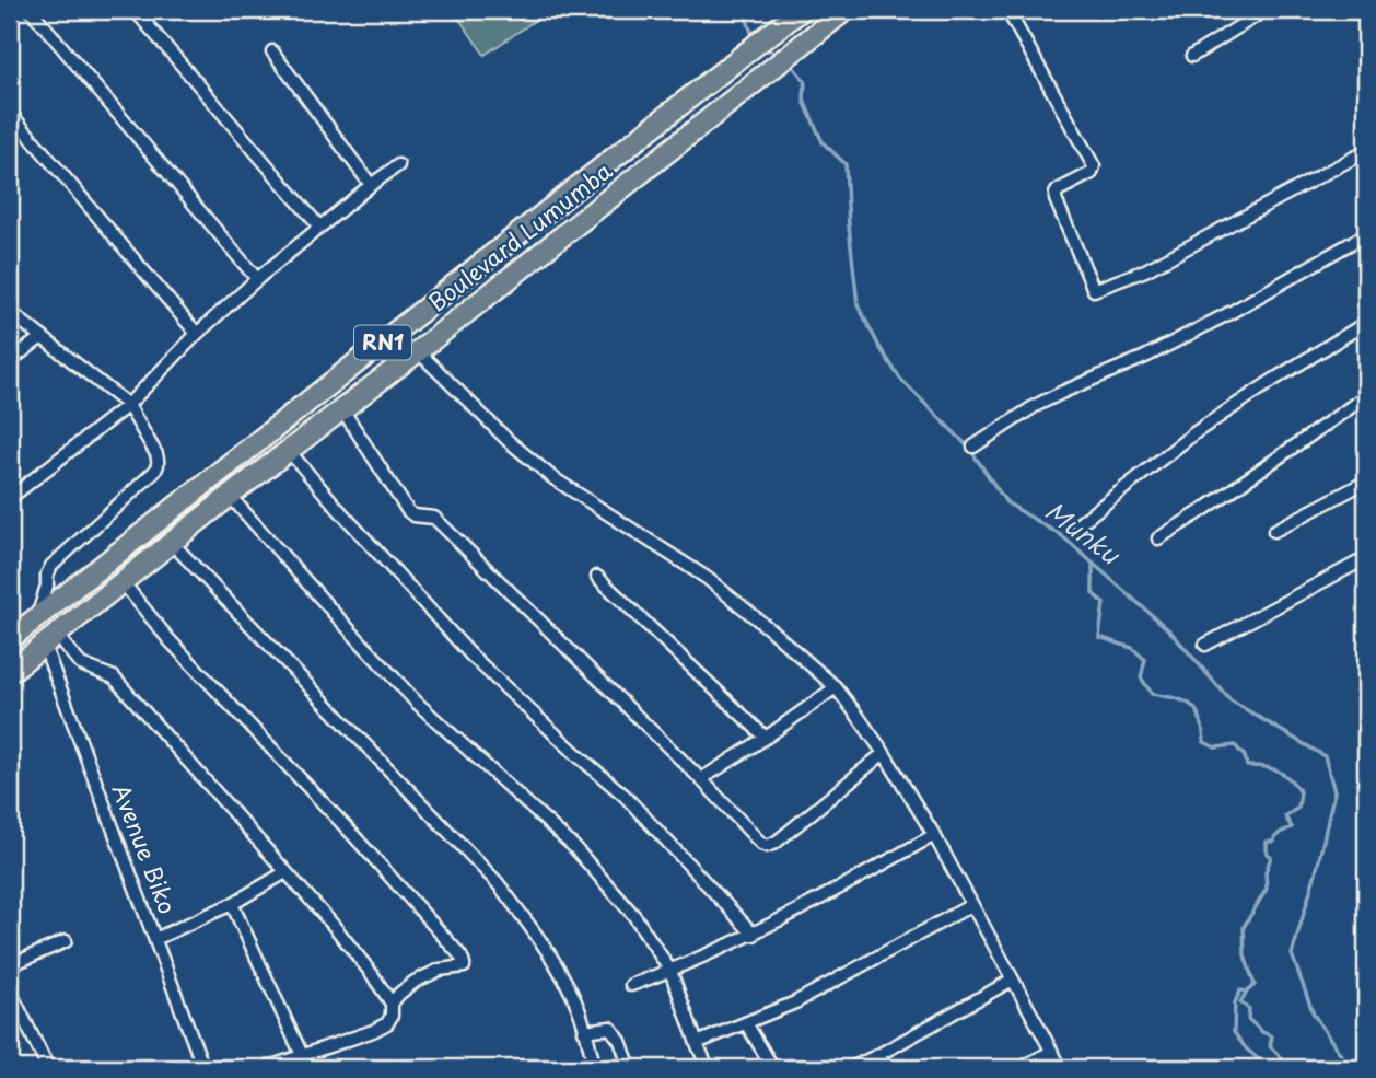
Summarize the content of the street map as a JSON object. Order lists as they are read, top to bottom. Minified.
{"streets":{"highway":["Boulevard Lumumba","RN1"],"street":["Avenue Biko"]},"crossings":[["Boulevard Lumumba","Avenue Biko"]],"water":["Munku"]}
